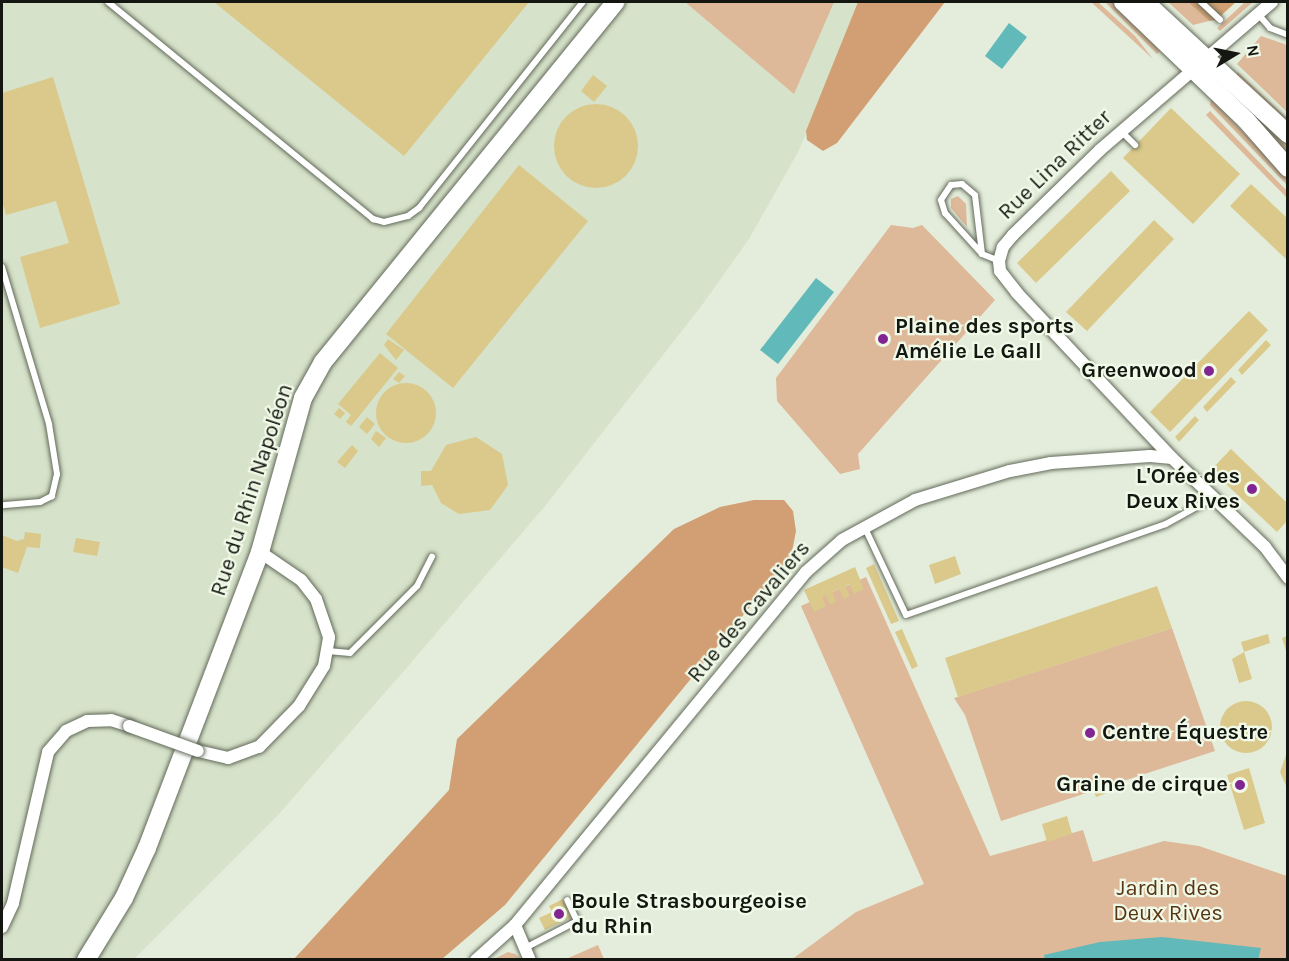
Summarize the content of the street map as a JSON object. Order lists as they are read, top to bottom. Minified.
{"streets":{"main road":["Rue du Rhin Napoléon"],"street":["Rue Lina Ritter","Rue des Cavaliers"]},"parks":["Jardin des Deux Rives"],"places":["Plaine des sports Amélie Le Gall","Greenwood","L'Orée des Deux Rives","Centre Équestre","Graine de cirque","Boule Strasbourgeoise du Rhin"],"north":"right"}
